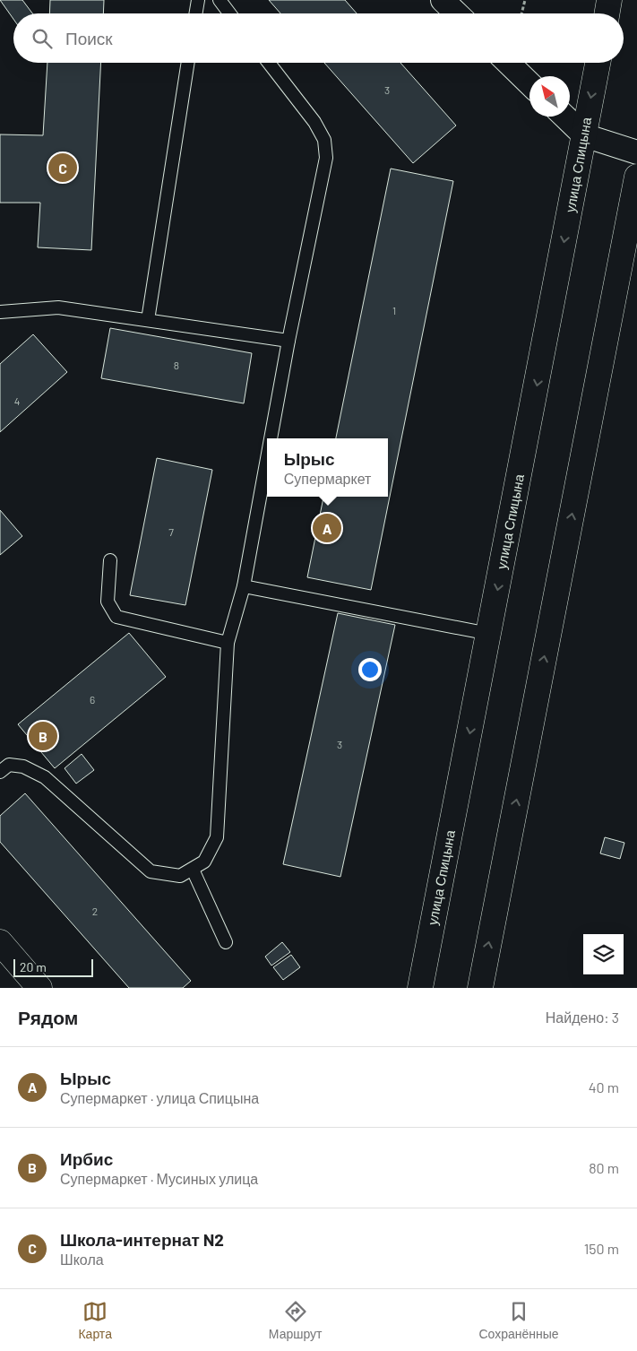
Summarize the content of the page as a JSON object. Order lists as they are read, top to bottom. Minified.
{"streets":{"street":["улица Спицына"]},"house_numbers":["3","1","8","4","7","6","3","2"],"scale_bar":"20 m","north":"top left","page":{"search":"Поиск","pins":["C","A","B"],"popup":["Ырыс","Супермаркет"],"scale":"20 m","heading":["Рядом","Найдено: 3"],"list":[{"mark":"A","name":"Ырыс","note":"Супермаркет · улица Спицына","value":"40 m"},{"mark":"B","name":"Ирбис","note":"Супермаркет · Мусиных улица","value":"80 m"},{"mark":"C","name":"Школа-интернат N2","note":"Школа","value":"150 m"}],"nav":["Карта","Маршрут","Сохранённые"]}}
